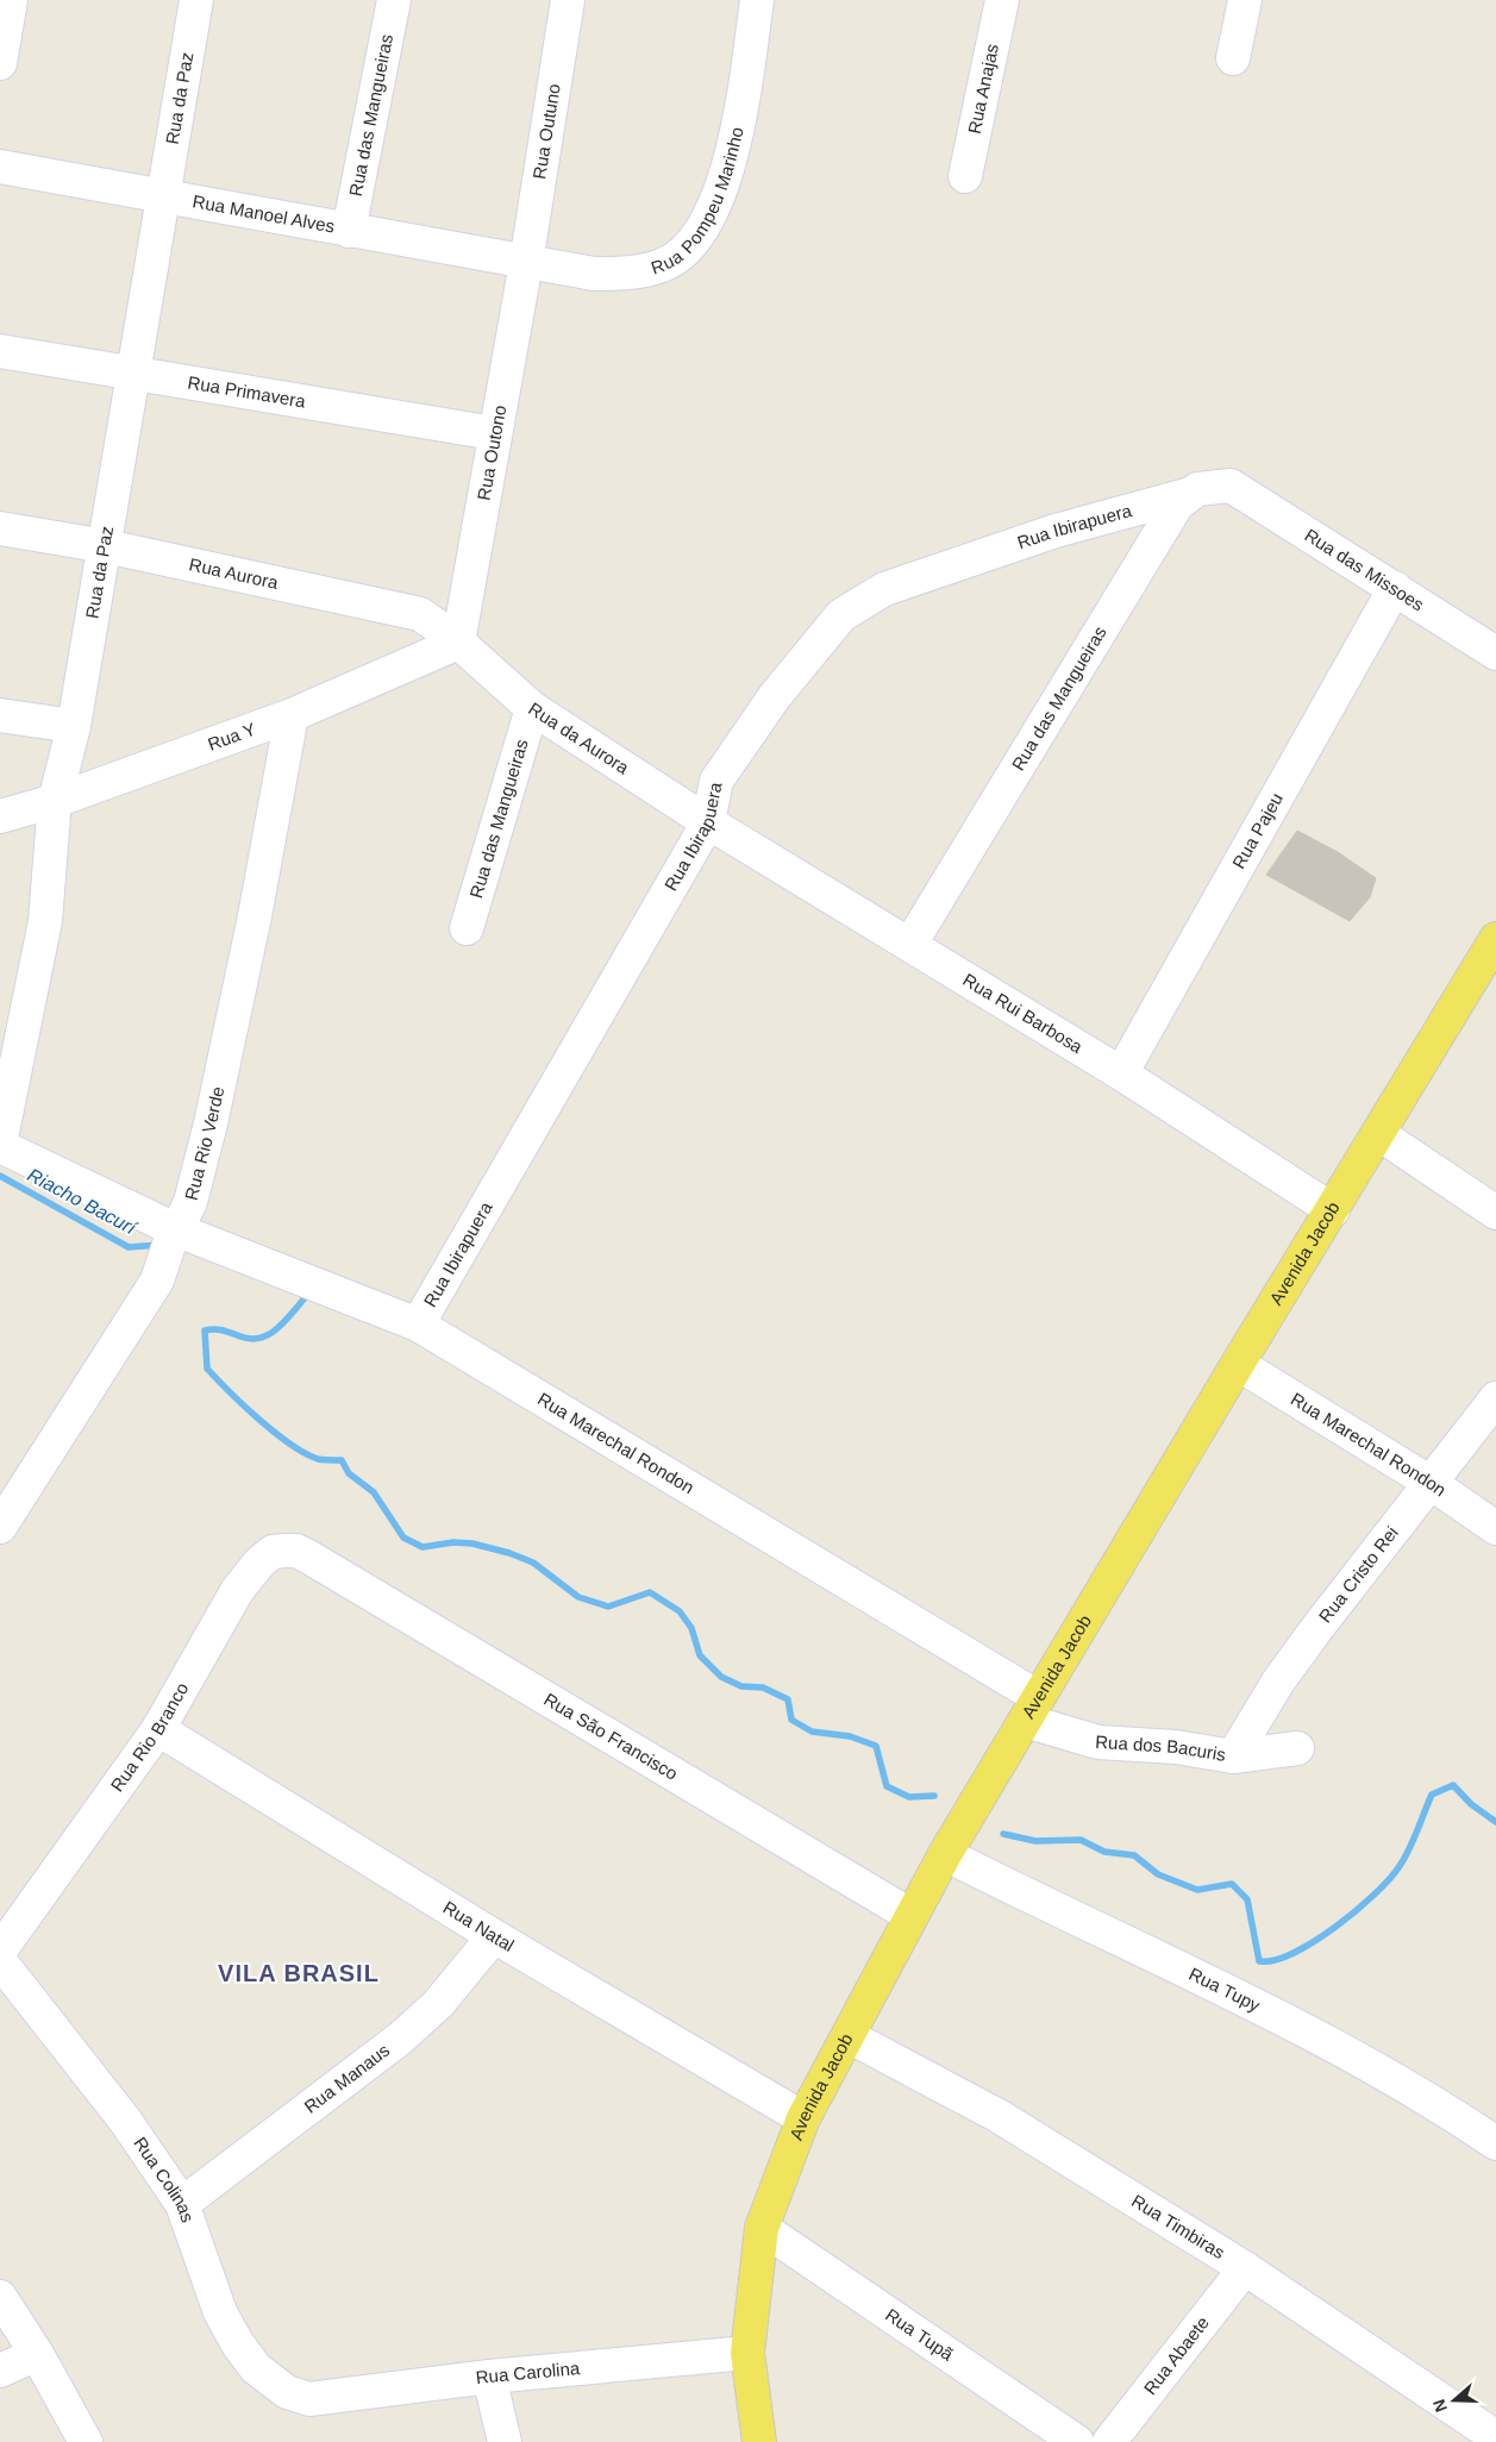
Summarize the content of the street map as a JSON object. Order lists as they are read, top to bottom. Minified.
{"streets":{"main road":["Avenida Jacob"],"street":["Rua Anajas","Rua da Paz","Rua das Mangueiras","Rua Outuno","Rua Pompeu Marinho","Rua Manoel Alves","Rua Primavera","Rua Outono","Rua Ibirapuera","Rua das Missoes","Rua Aurora","Rua Y","Rua da Aurora","Rua Pajeu","Rua Rui Barbosa","Rua Rio Verde","Rua Marechal Rondon","Rua Cristo Rei","Rua São Francisco","Rua Rio Branco","Rua dos Bacuris","Rua Natal","Rua Tupy","Rua Manaus","Rua Colinas","Rua Timbiras","Rua Tupã","Rua Abaete","Rua Carolina"]},"crossings":[["Rua da Paz","Rua Manoel Alves"],["Rua da Paz","Rua Primavera"],["Rua da Paz","Rua Aurora"],["Rua da Paz","Rua Y"],["Rua da Paz","Rua Marechal Rondon"],["Rua das Mangueiras","Rua Manoel Alves"],["Rua das Mangueiras","Rua Ibirapuera"],["Rua das Mangueiras","Rua das Missoes"],["Rua das Mangueiras","Rua da Aurora"],["Rua das Mangueiras","Rua Rui Barbosa"],["Rua Outuno","Rua Pompeu Marinho"],["Rua Outuno","Rua Manoel Alves"],["Rua Outuno","Rua Outono"],["Rua Pompeu Marinho","Rua Manoel Alves"],["Rua Pompeu Marinho","Rua Outono"],["Rua Manoel Alves","Rua Outono"],["Rua Primavera","Rua Outono"],["Rua Outono","Rua Aurora"],["Rua Outono","Rua Y"],["Rua Outono","Rua da Aurora"],["Rua Ibirapuera","Rua das Missoes"],["Rua Ibirapuera","Rua da Aurora"],["Rua Ibirapuera","Rua Rui Barbosa"],["Rua Ibirapuera","Rua Marechal Rondon"],["Rua das Missoes","Rua Pajeu"],["Rua Aurora","Rua Y"],["Rua Aurora","Rua da Aurora"],["Rua Y","Rua da Aurora"],["Rua Y","Rua Rio Verde"],["Rua da Aurora","Rua Rui Barbosa"],["Rua Pajeu","Rua Rui Barbosa"],["Rua Rui Barbosa","Avenida Jacob"],["Rua Rio Verde","Rua Marechal Rondon"],["Avenida Jacob","Rua Marechal Rondon"],["Avenida Jacob","Rua São Francisco"],["Avenida Jacob","Rua dos Bacuris"],["Avenida Jacob","Rua Natal"],["Avenida Jacob","Rua Tupy"],["Avenida Jacob","Rua Timbiras"],["Avenida Jacob","Rua Tupã"],["Avenida Jacob","Rua Carolina"],["Rua Marechal Rondon","Rua Cristo Rei"],["Rua Marechal Rondon","Rua dos Bacuris"],["Rua Cristo Rei","Rua dos Bacuris"],["Rua São Francisco","Rua Rio Branco"],["Rua Rio Branco","Rua Natal"],["Rua Natal","Rua Manaus"],["Rua Manaus","Rua Colinas"],["Rua Colinas","Rua Carolina"],["Rua Timbiras","Rua Abaete"]],"districts":["VILA BRASIL"],"water":["Riacho Bacurí"],"north":"left"}
